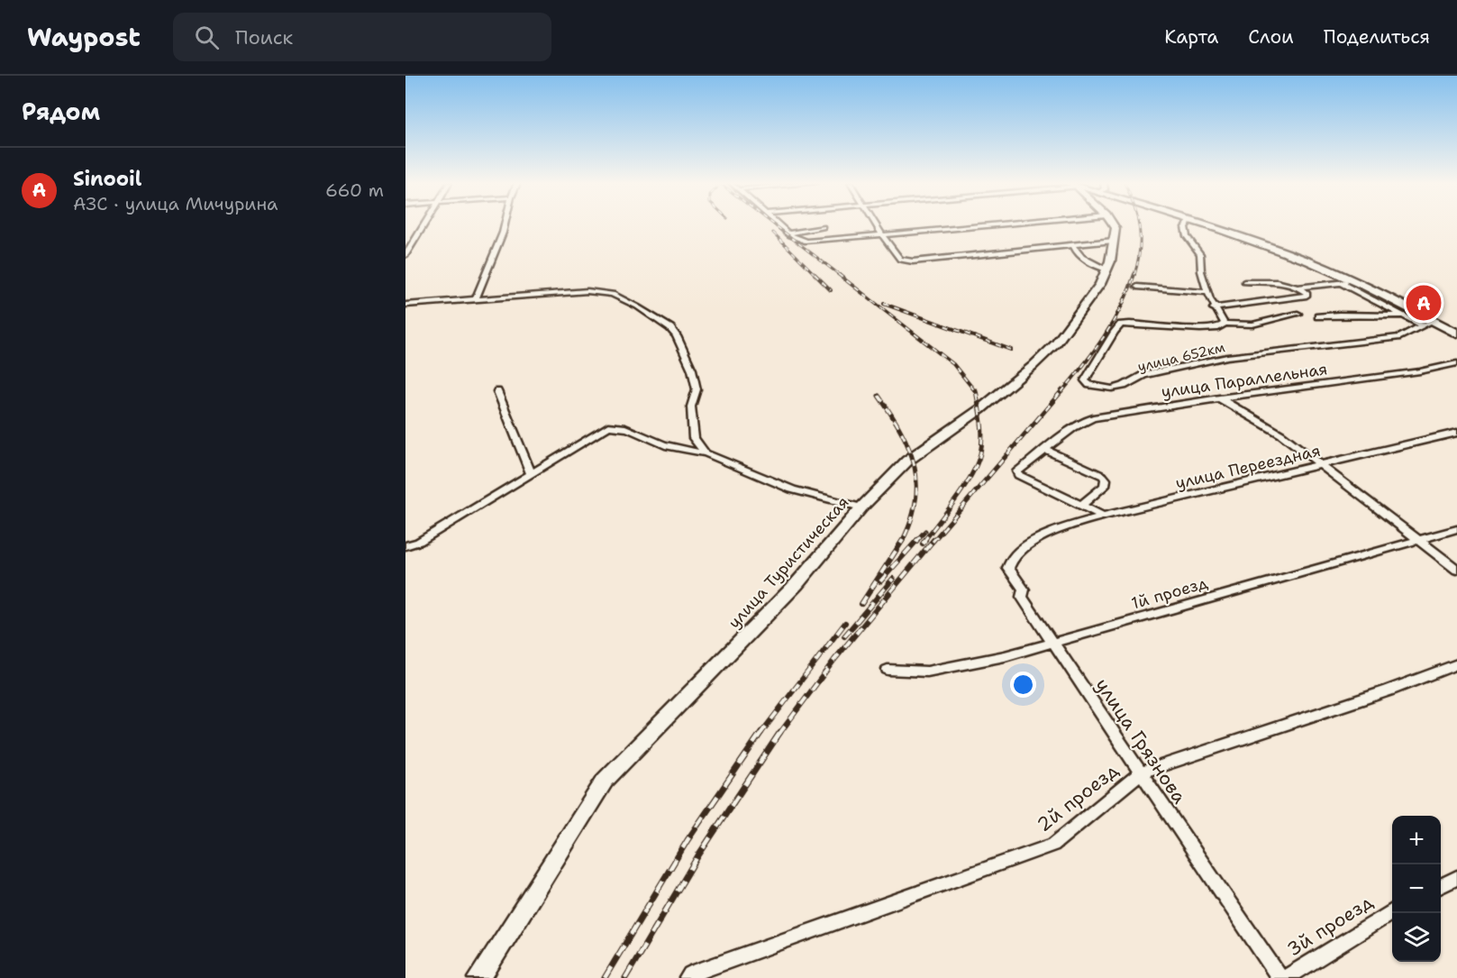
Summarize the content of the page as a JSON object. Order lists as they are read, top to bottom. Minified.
{"streets":{"street":["улица 652км","улица Параллельная","улица Переездная","улица Туристическая","1й проезд","улица Грязнова","2й проезд","3й проезд"]},"crossings":[["улица Переездная","улица Грязнова"],["1й проезд","улица Грязнова"],["улица Грязнова","2й проезд"]],"page":{"header":"Waypost","search":"Поиск","nav":["Карта","Слои","Поделиться"],"heading":"Рядом","list":[{"mark":"A","name":"Sinooil","note":"АЗС · улица Мичурина","value":"660 m"}],"pins":"A","map_buttons":["+","−"]}}
